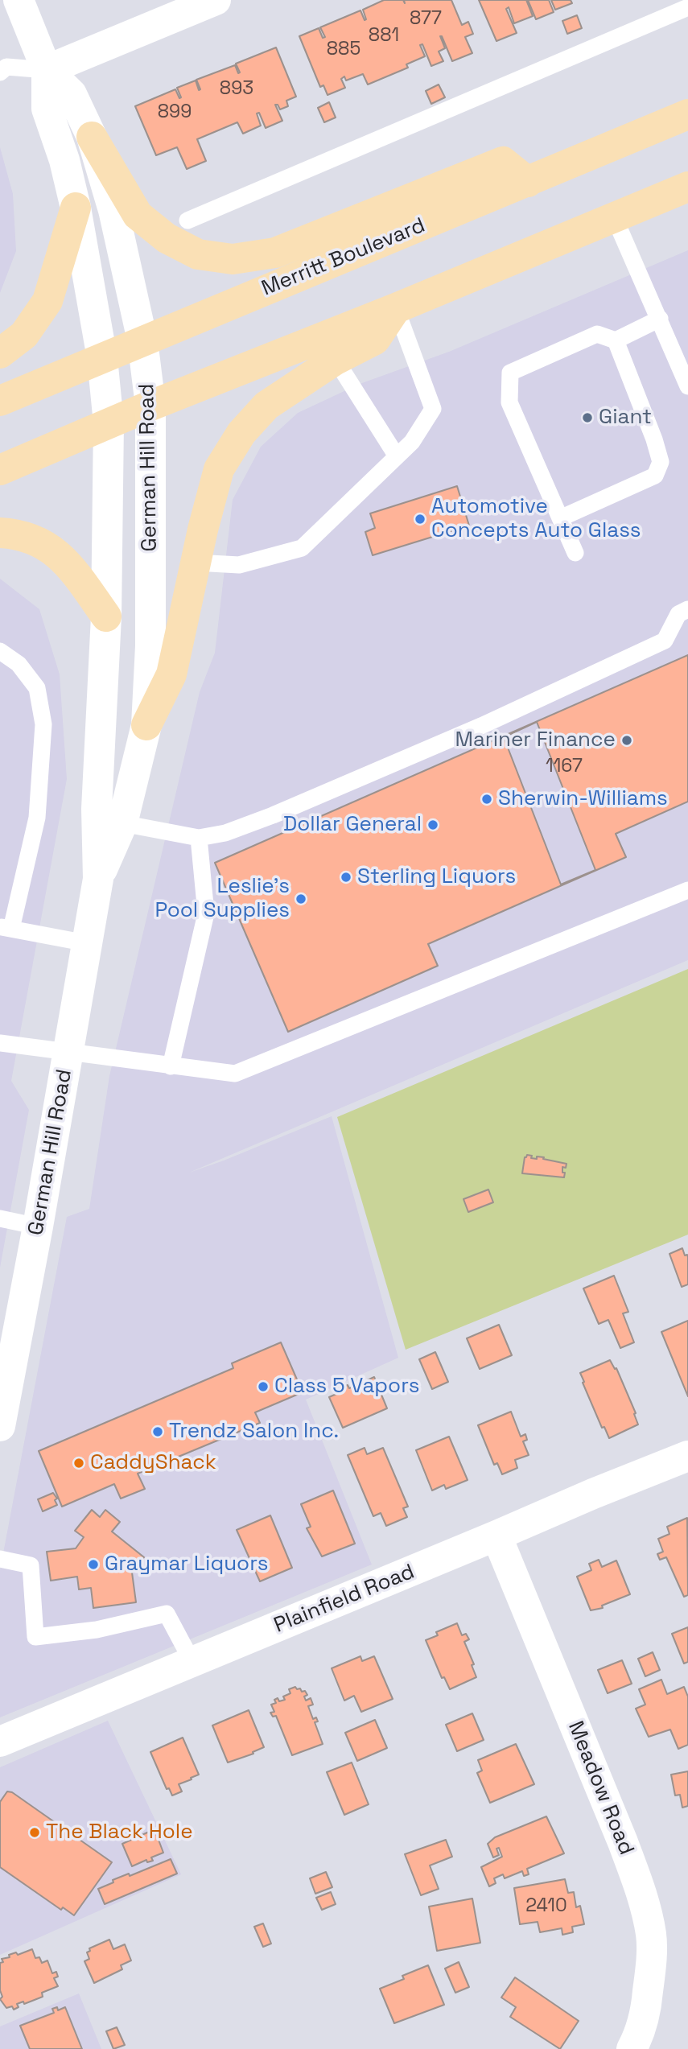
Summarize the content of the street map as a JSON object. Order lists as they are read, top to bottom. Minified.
{"streets":{"main road":["Merritt Boulevard"],"street":["German Hill Road","Plainfield Road","Meadow Road"]},"crossings":[["Merritt Boulevard","German Hill Road"],["Plainfield Road","Meadow Road"]],"places":["Giant","Automotive Concepts Auto Glass","Mariner Finance","Sherwin-Williams","Dollar General","Sterling Liquors","Leslie's Pool Supplies","Class 5 Vapors","Trendz Salon Inc.","CaddyShack","Graymar Liquors","The Black Hole"],"house_numbers":["877","881","885","893","899","1167","2410"]}
